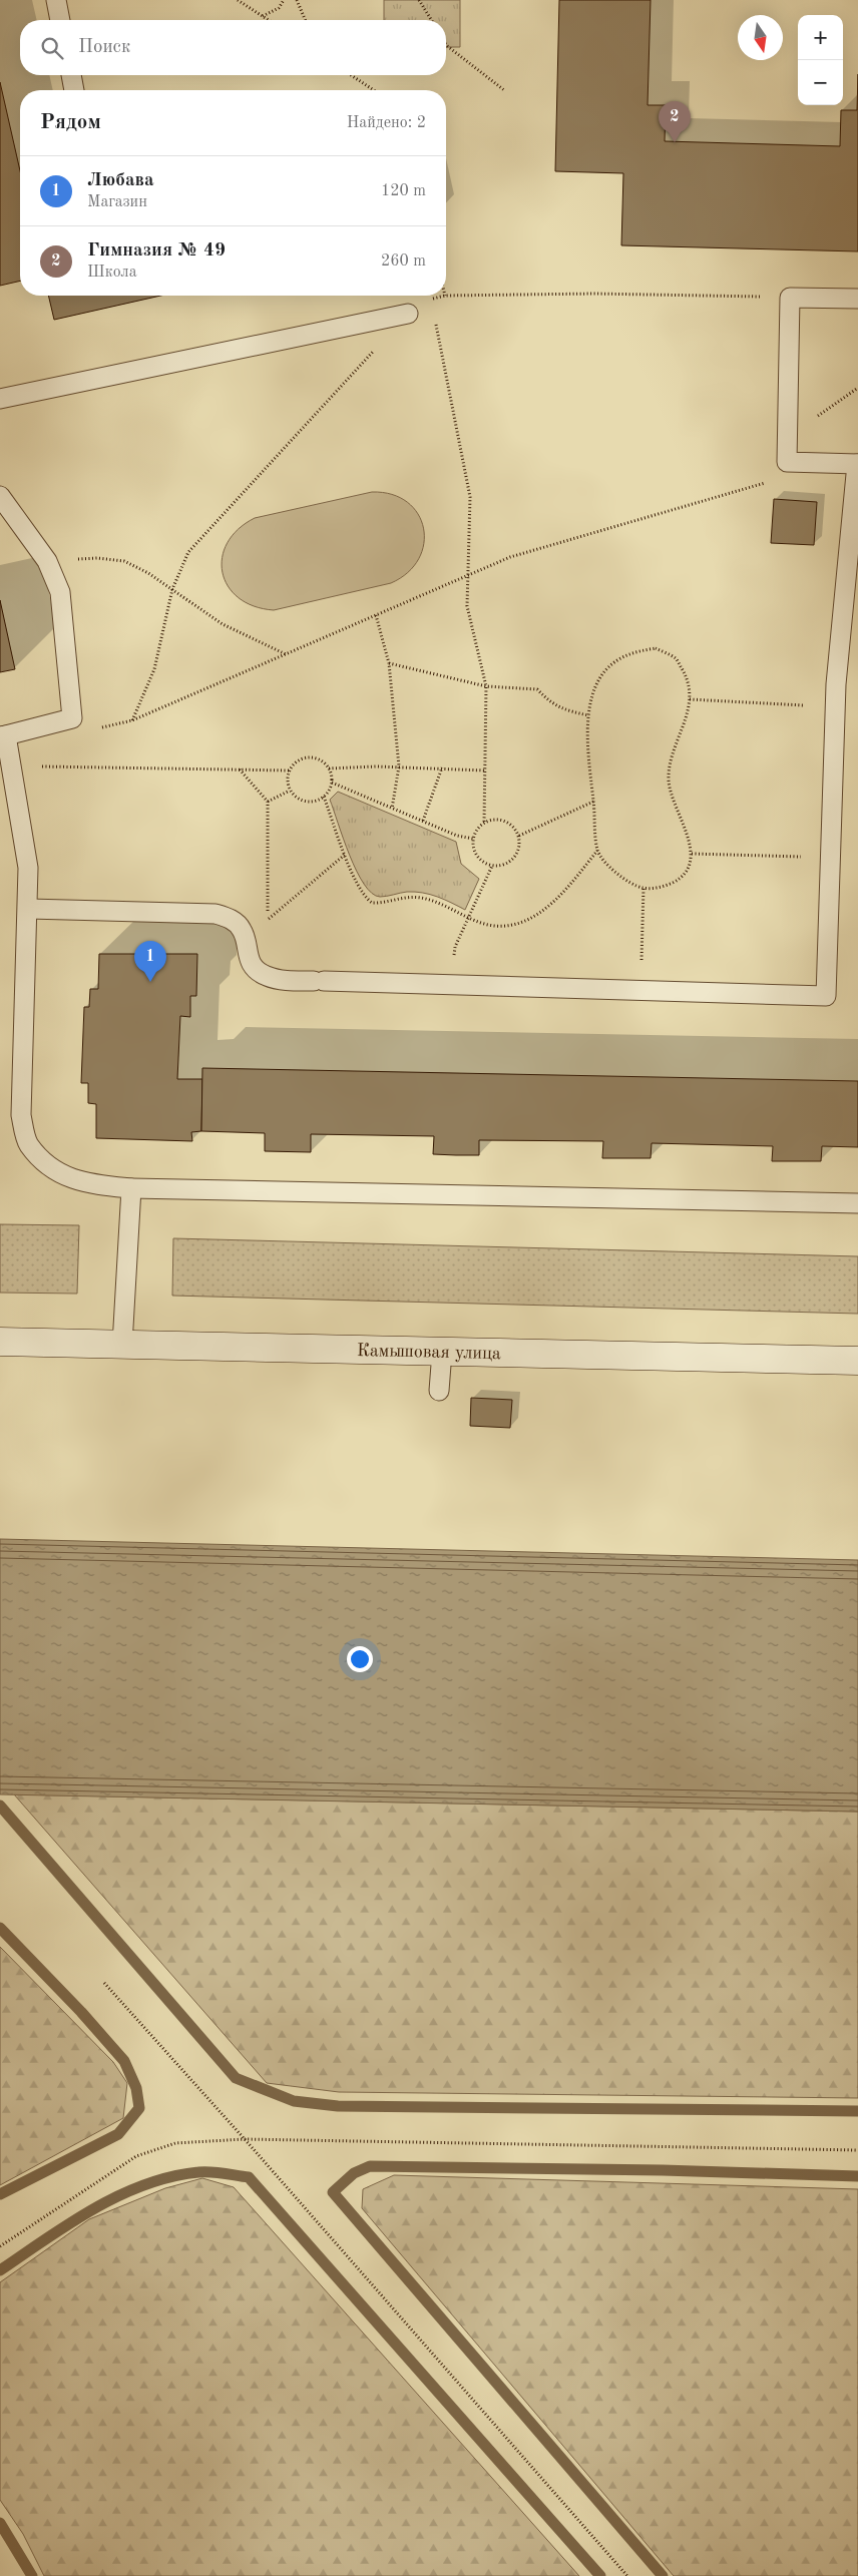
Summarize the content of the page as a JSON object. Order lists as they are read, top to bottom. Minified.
{"streets":{"street":["Камышовая улица"]},"north":"bottom","page":{"map_buttons":["+","−"],"search":"Поиск","heading":["Рядом","Найдено: 2"],"pins":["2","1"],"list":[{"mark":"1","name":"Любава","note":"Магазин","value":"120 m"},{"mark":"2","name":"Гимназия № 49","note":"Школа","value":"260 m"}]}}
